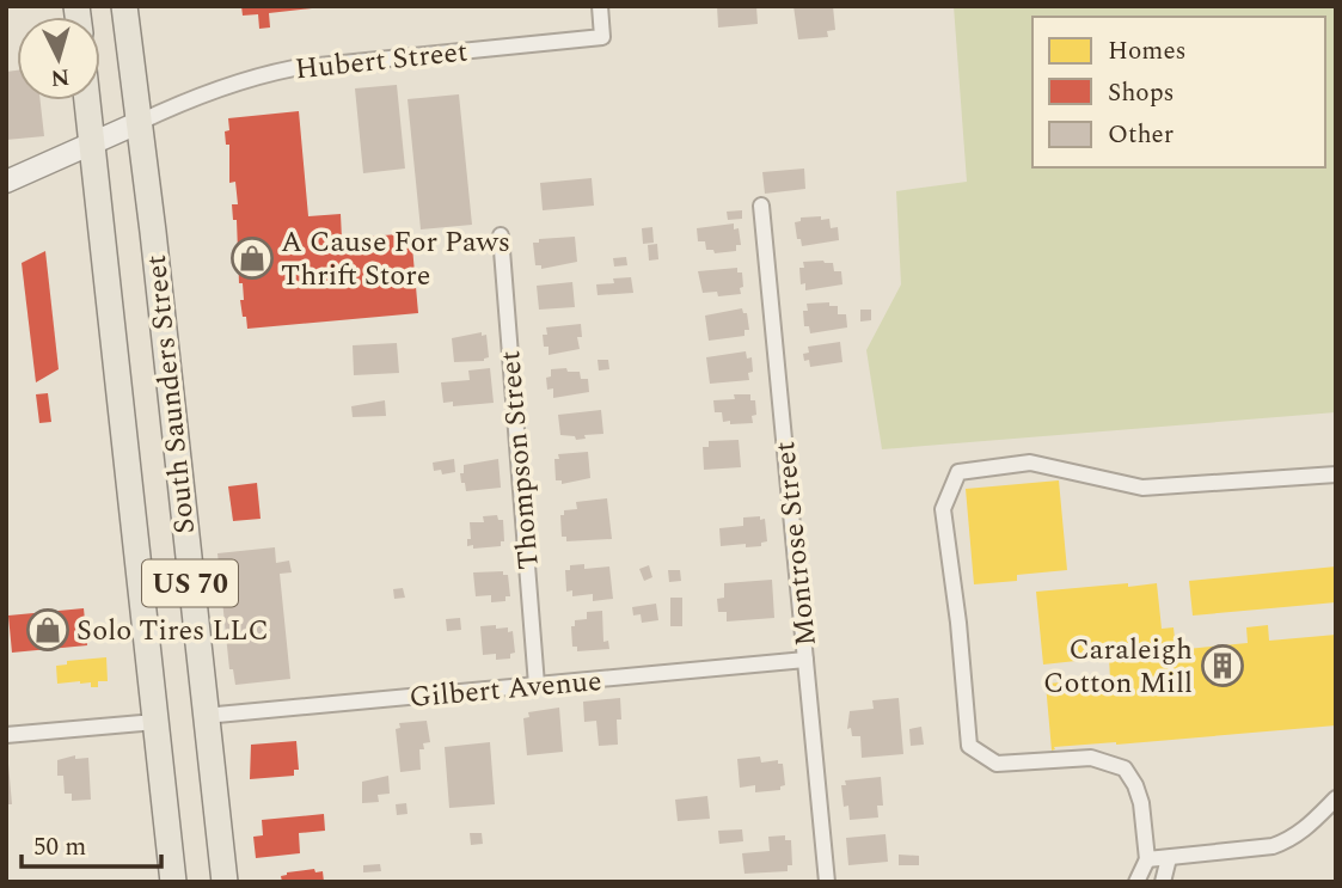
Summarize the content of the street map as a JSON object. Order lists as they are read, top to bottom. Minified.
{"streets":{"main road":["South Saunders Street","US 70"],"street":["Hubert Street","Thompson Street","Montrose Street","Gilbert Avenue"]},"crossings":[["Hubert Street","South Saunders Street"],["South Saunders Street","Gilbert Avenue"],["Thompson Street","Gilbert Avenue"],["Montrose Street","Gilbert Avenue"]],"places":{"shop":["A Cause For Paws Thrift Store","Solo Tires LLC"],"building":["Caraleigh Cotton Mill"]},"legend":["Homes","Shops","Other"],"scale_bar":"50 m","north":"bottom"}
